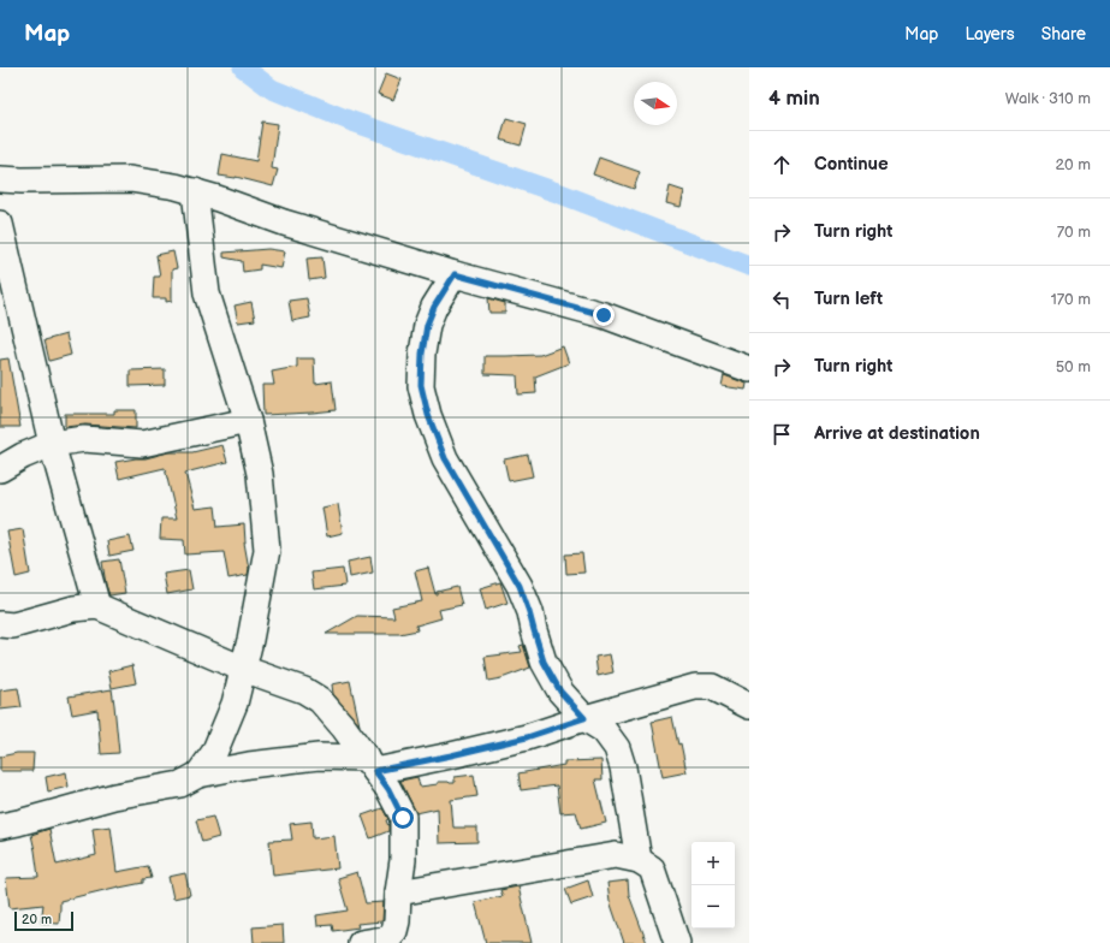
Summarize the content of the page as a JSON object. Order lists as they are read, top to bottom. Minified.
{"scale_bar":"20 m","north":"right","page":{"header":"Map","nav":["Map","Layers","Share"],"heading":["4 min","Walk · 310 m"],"list":[["Continue","20 m"],["Turn right","70 m"],["Turn left","170 m"],["Turn right","50 m"],"Arrive at destination"],"map_buttons":["+","−"],"scale":"20 m"}}
